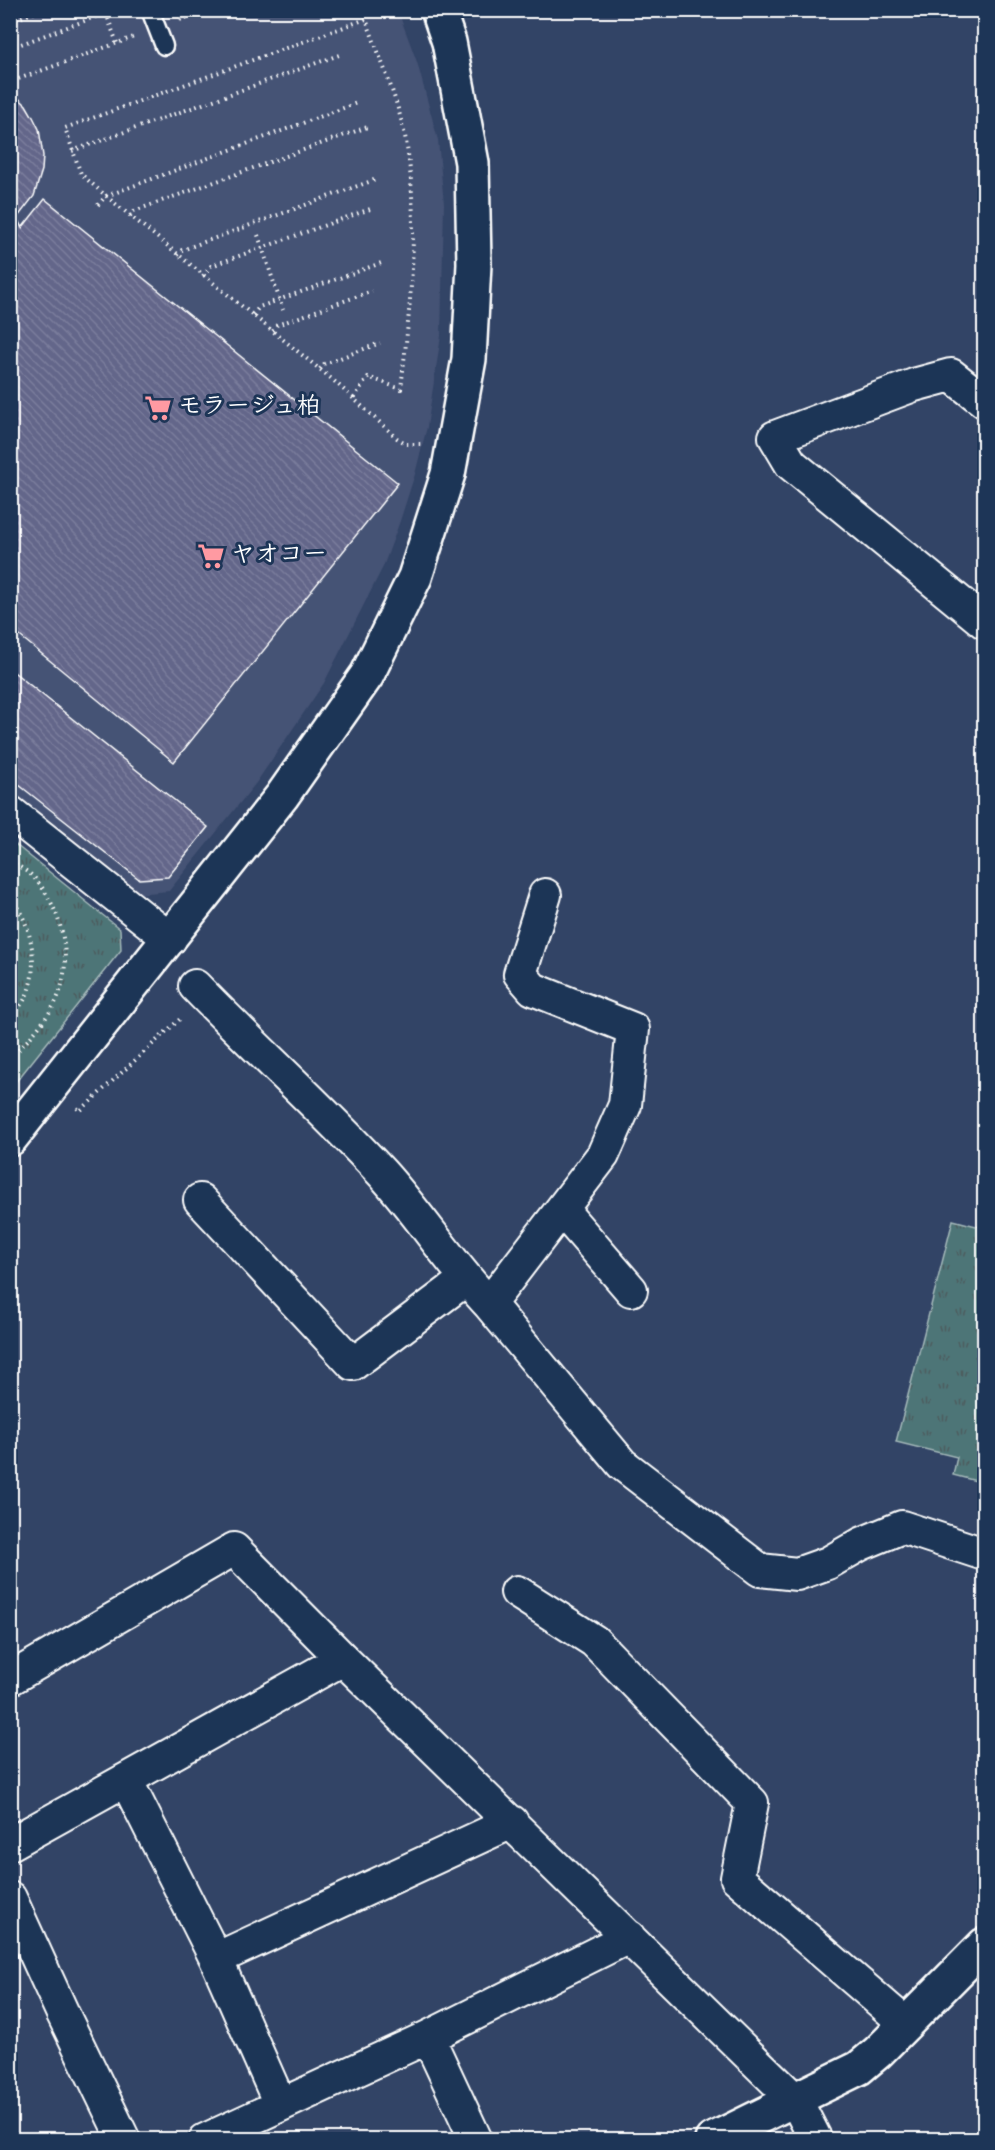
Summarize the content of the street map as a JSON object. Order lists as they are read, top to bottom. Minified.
{"places":{"supermarket":["モラージュ柏","ヤオコー"]}}
